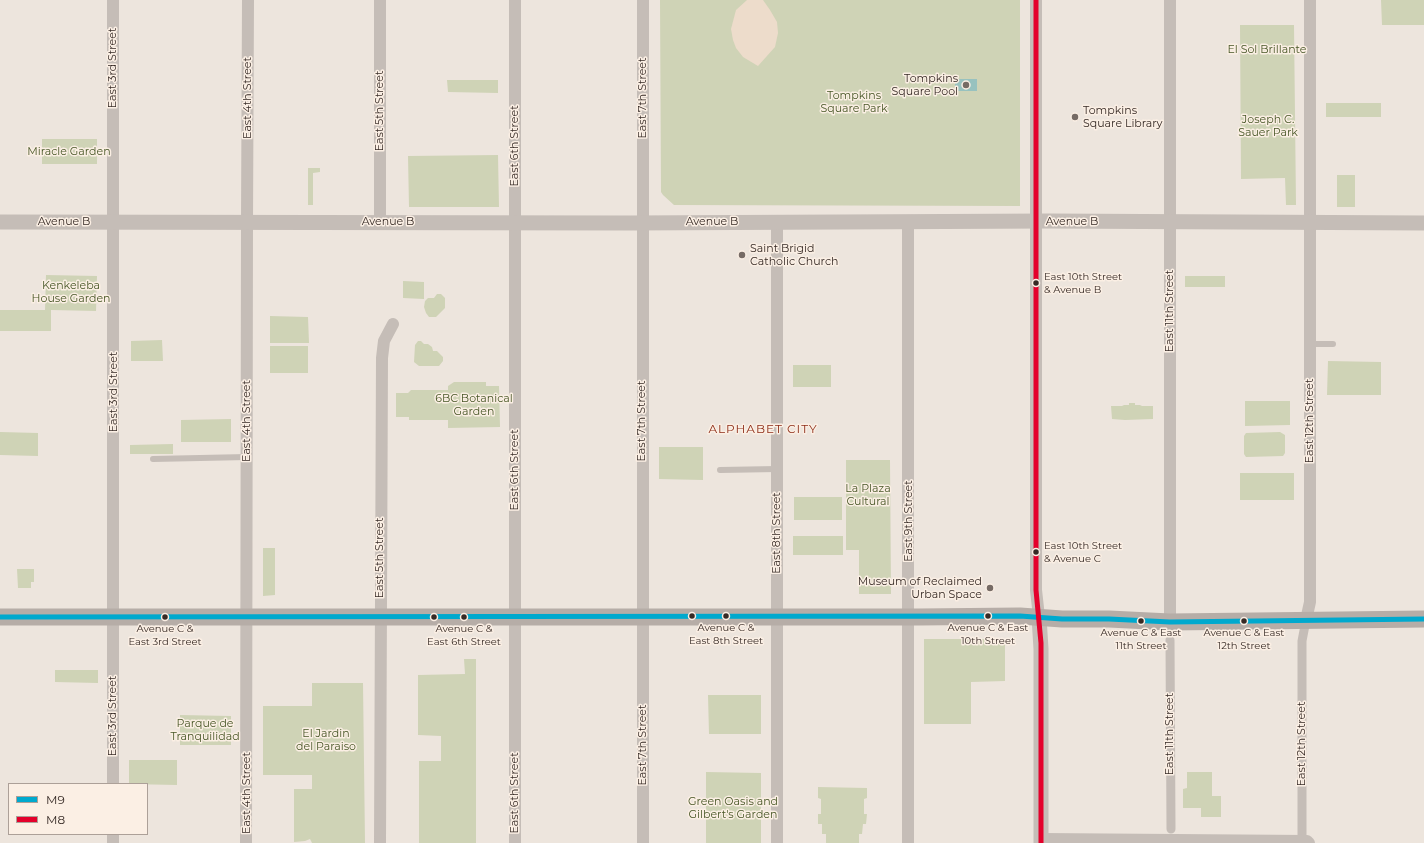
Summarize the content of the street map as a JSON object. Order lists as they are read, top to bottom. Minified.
{"streets":{"street":["East 3rd Street","East 4th Street","East 7th Street","East 5th Street","East 6th Street","Avenue B","East 11th Street","East 12th Street","East 9th Street","East 8th Street"]},"crossings":[["East 3rd Street","Avenue B"],["East 4th Street","Avenue B"],["East 7th Street","Avenue B"],["East 5th Street","Avenue B"],["East 6th Street","Avenue B"],["Avenue B","East 11th Street"],["Avenue B","East 12th Street"],["Avenue B","East 9th Street"],["Avenue B","East 8th Street"]],"districts":["ALPHABET CITY"],"parks":["El Sol Brillante","Tompkins Square Park","Joseph C. Sauer Park","Miracle Garden","Kenkeleba House Garden","6BC Botanical Garden","La Plaza Cultural","Parque de Tranquilidad","El Jardin del Paraiso","Green Oasis and Gilbert's Garden"],"places":["Tompkins Square Pool","Tompkins Square Library","Saint Brigid Catholic Church","East 10th Street & Avenue B","East 10th Street & Avenue C","Museum of Reclaimed Urban Space","Avenue C & East 8th Street","Avenue C & East 10th Street","Avenue C & East 3rd Street","Avenue C & East 6th Street","Avenue C & East 11th Street","Avenue C & East 12th Street"],"lines":["transit line M8","transit line M9"],"legend":["M9","M8"]}
